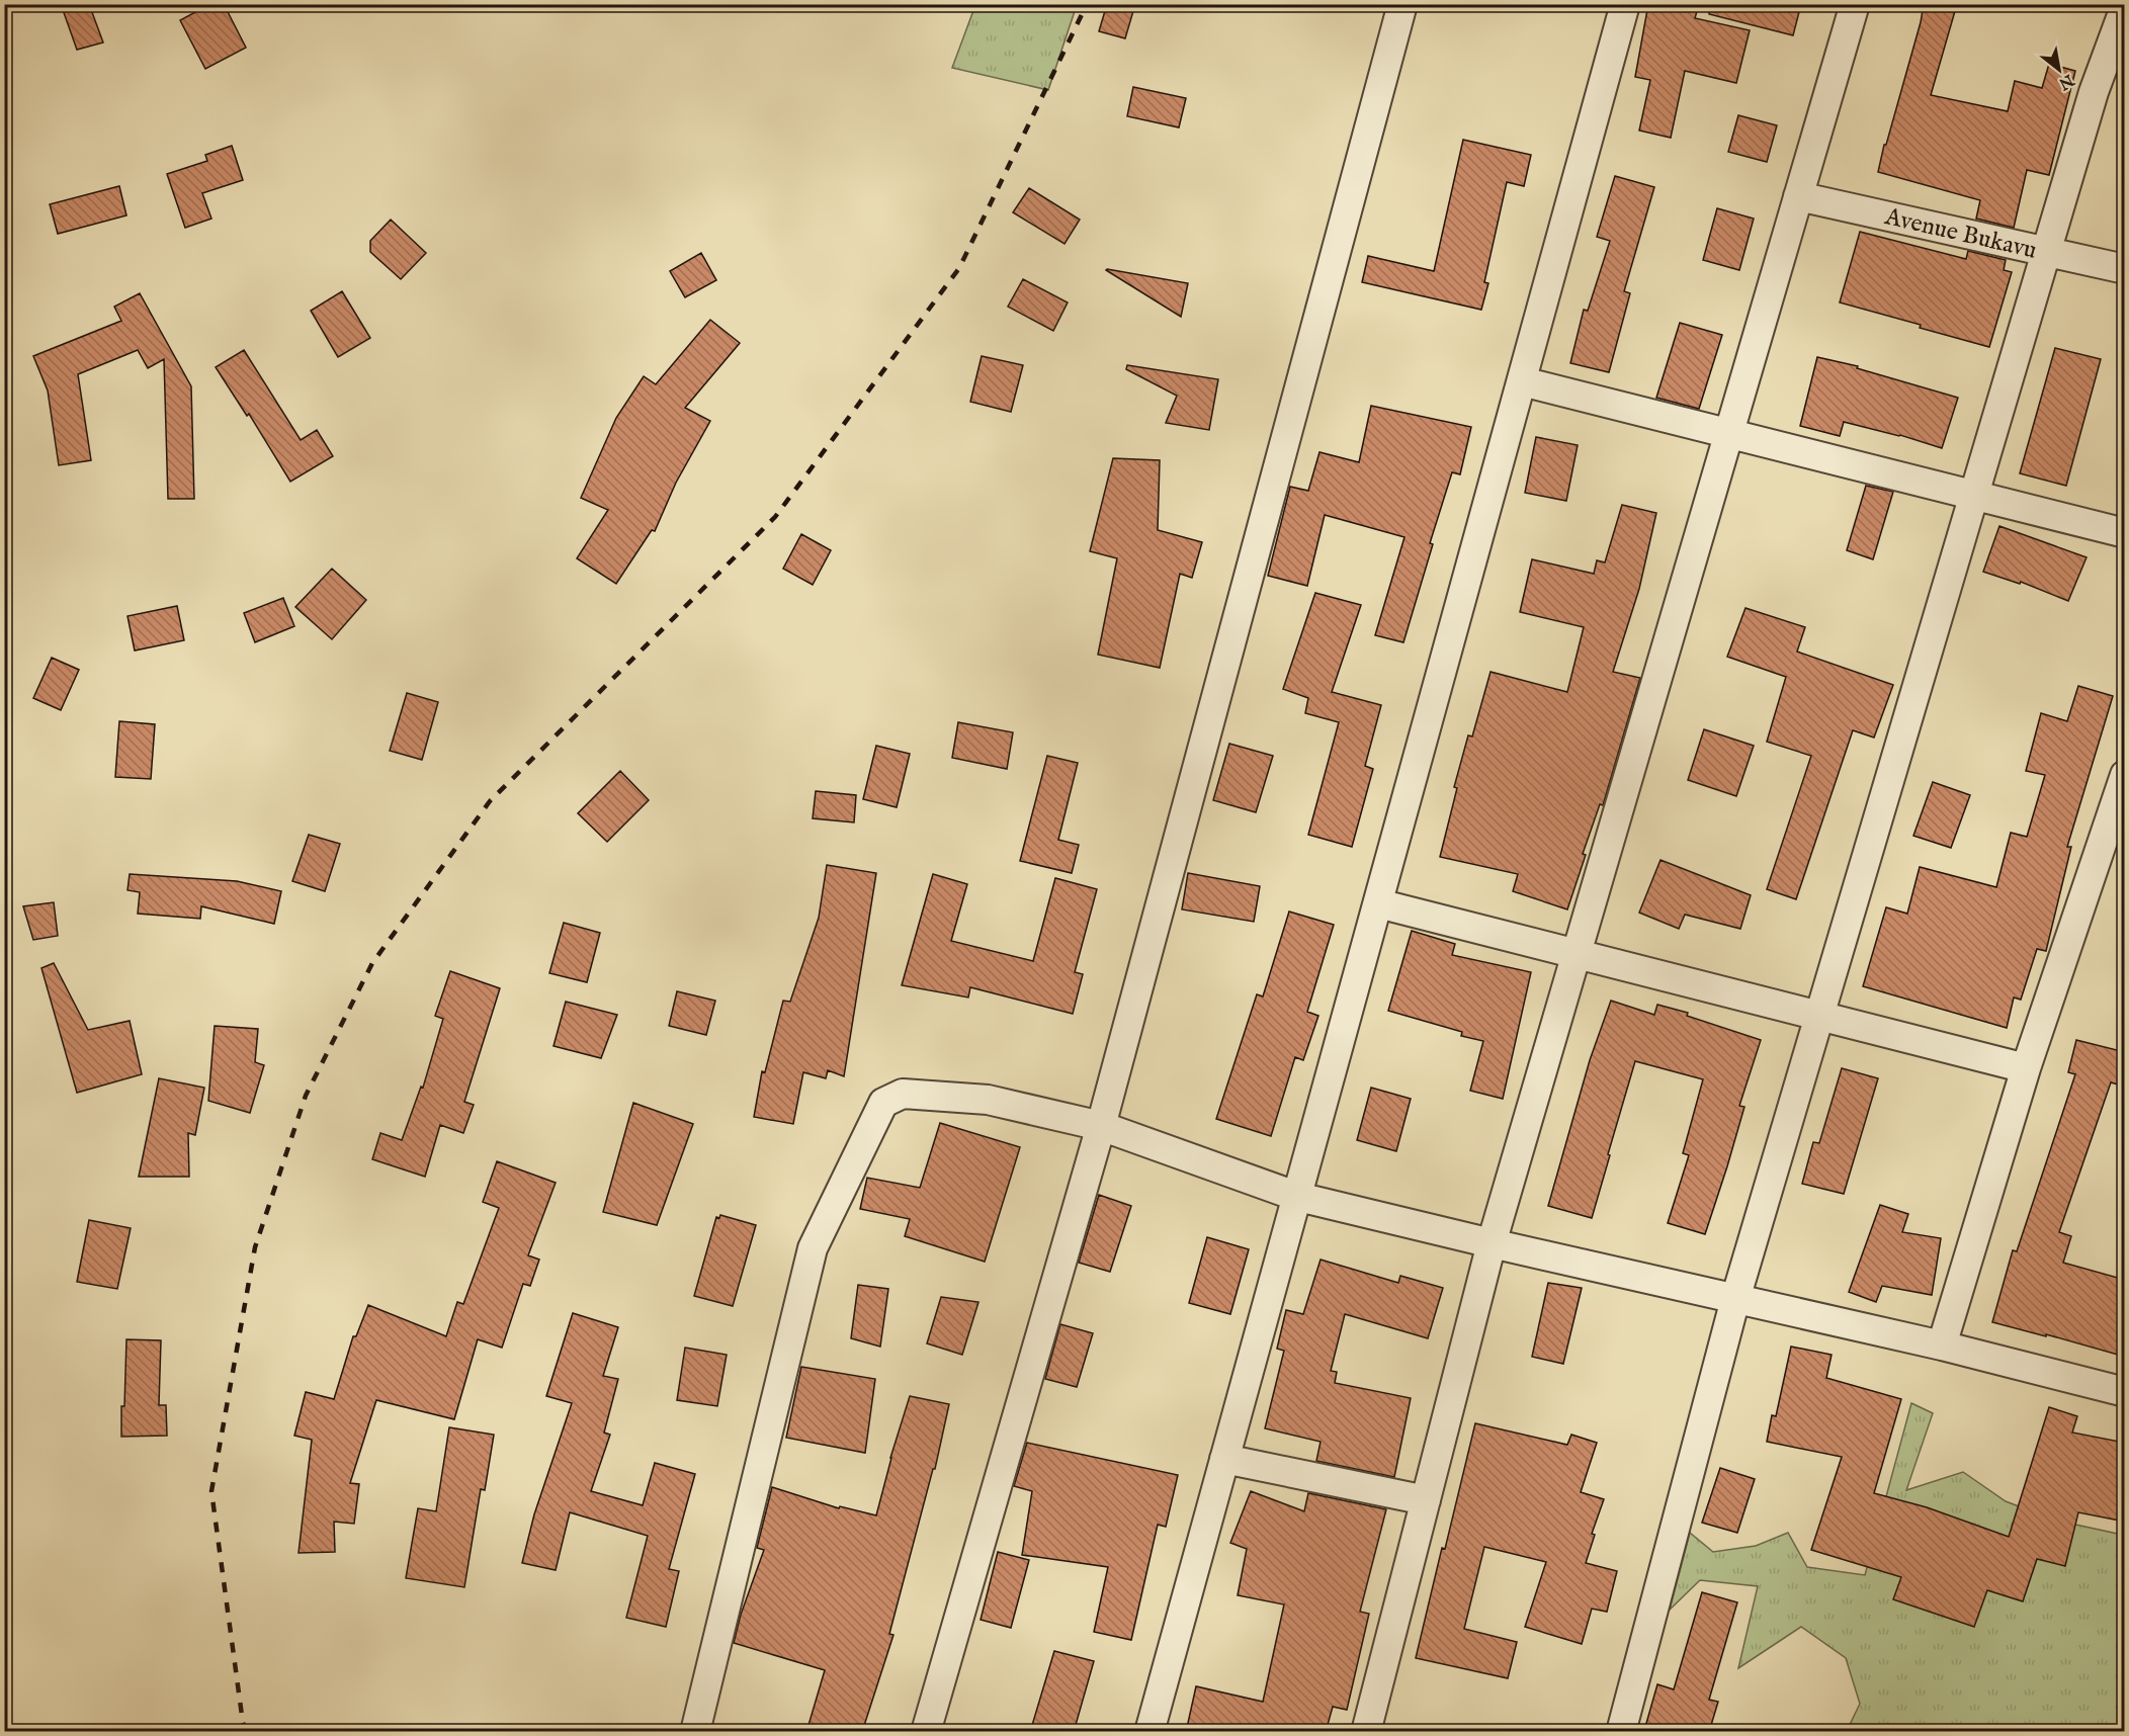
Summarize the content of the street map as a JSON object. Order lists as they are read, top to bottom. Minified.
{"streets":{"street":["Avenue Bukavu"]},"north":"bottom right"}
